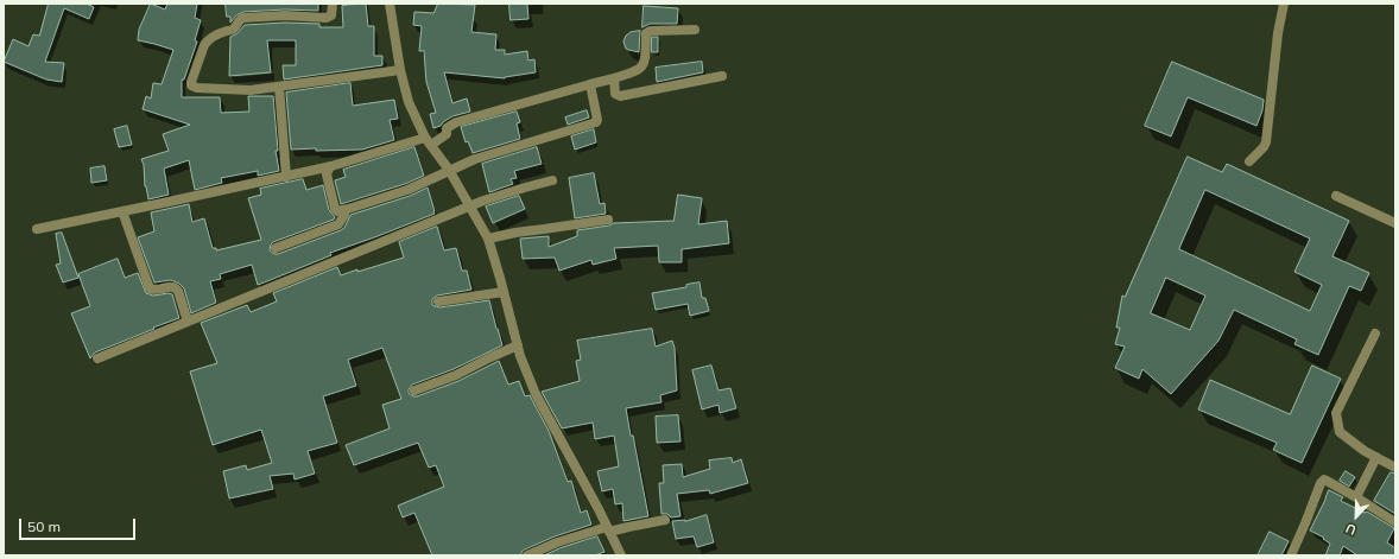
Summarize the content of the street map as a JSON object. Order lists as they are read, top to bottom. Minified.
{"scale_bar":"50 m","north":"bottom left"}
